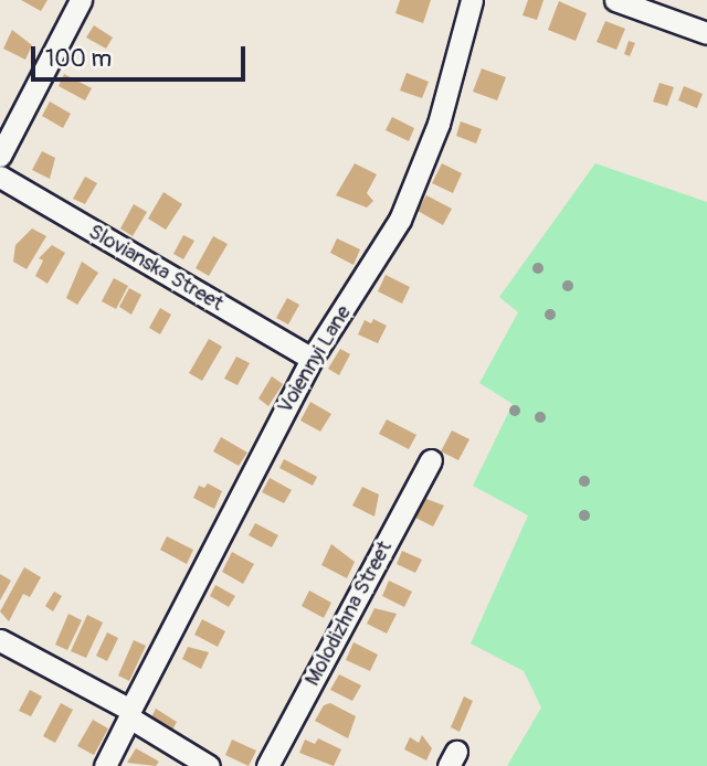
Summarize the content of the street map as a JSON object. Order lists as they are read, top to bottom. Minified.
{"streets":{"street":["Slovianska Street","Voiennyi Lane","Molodizhna Street"]},"crossings":[["Slovianska Street","Voiennyi Lane"]],"scale_bar":"100 m"}
